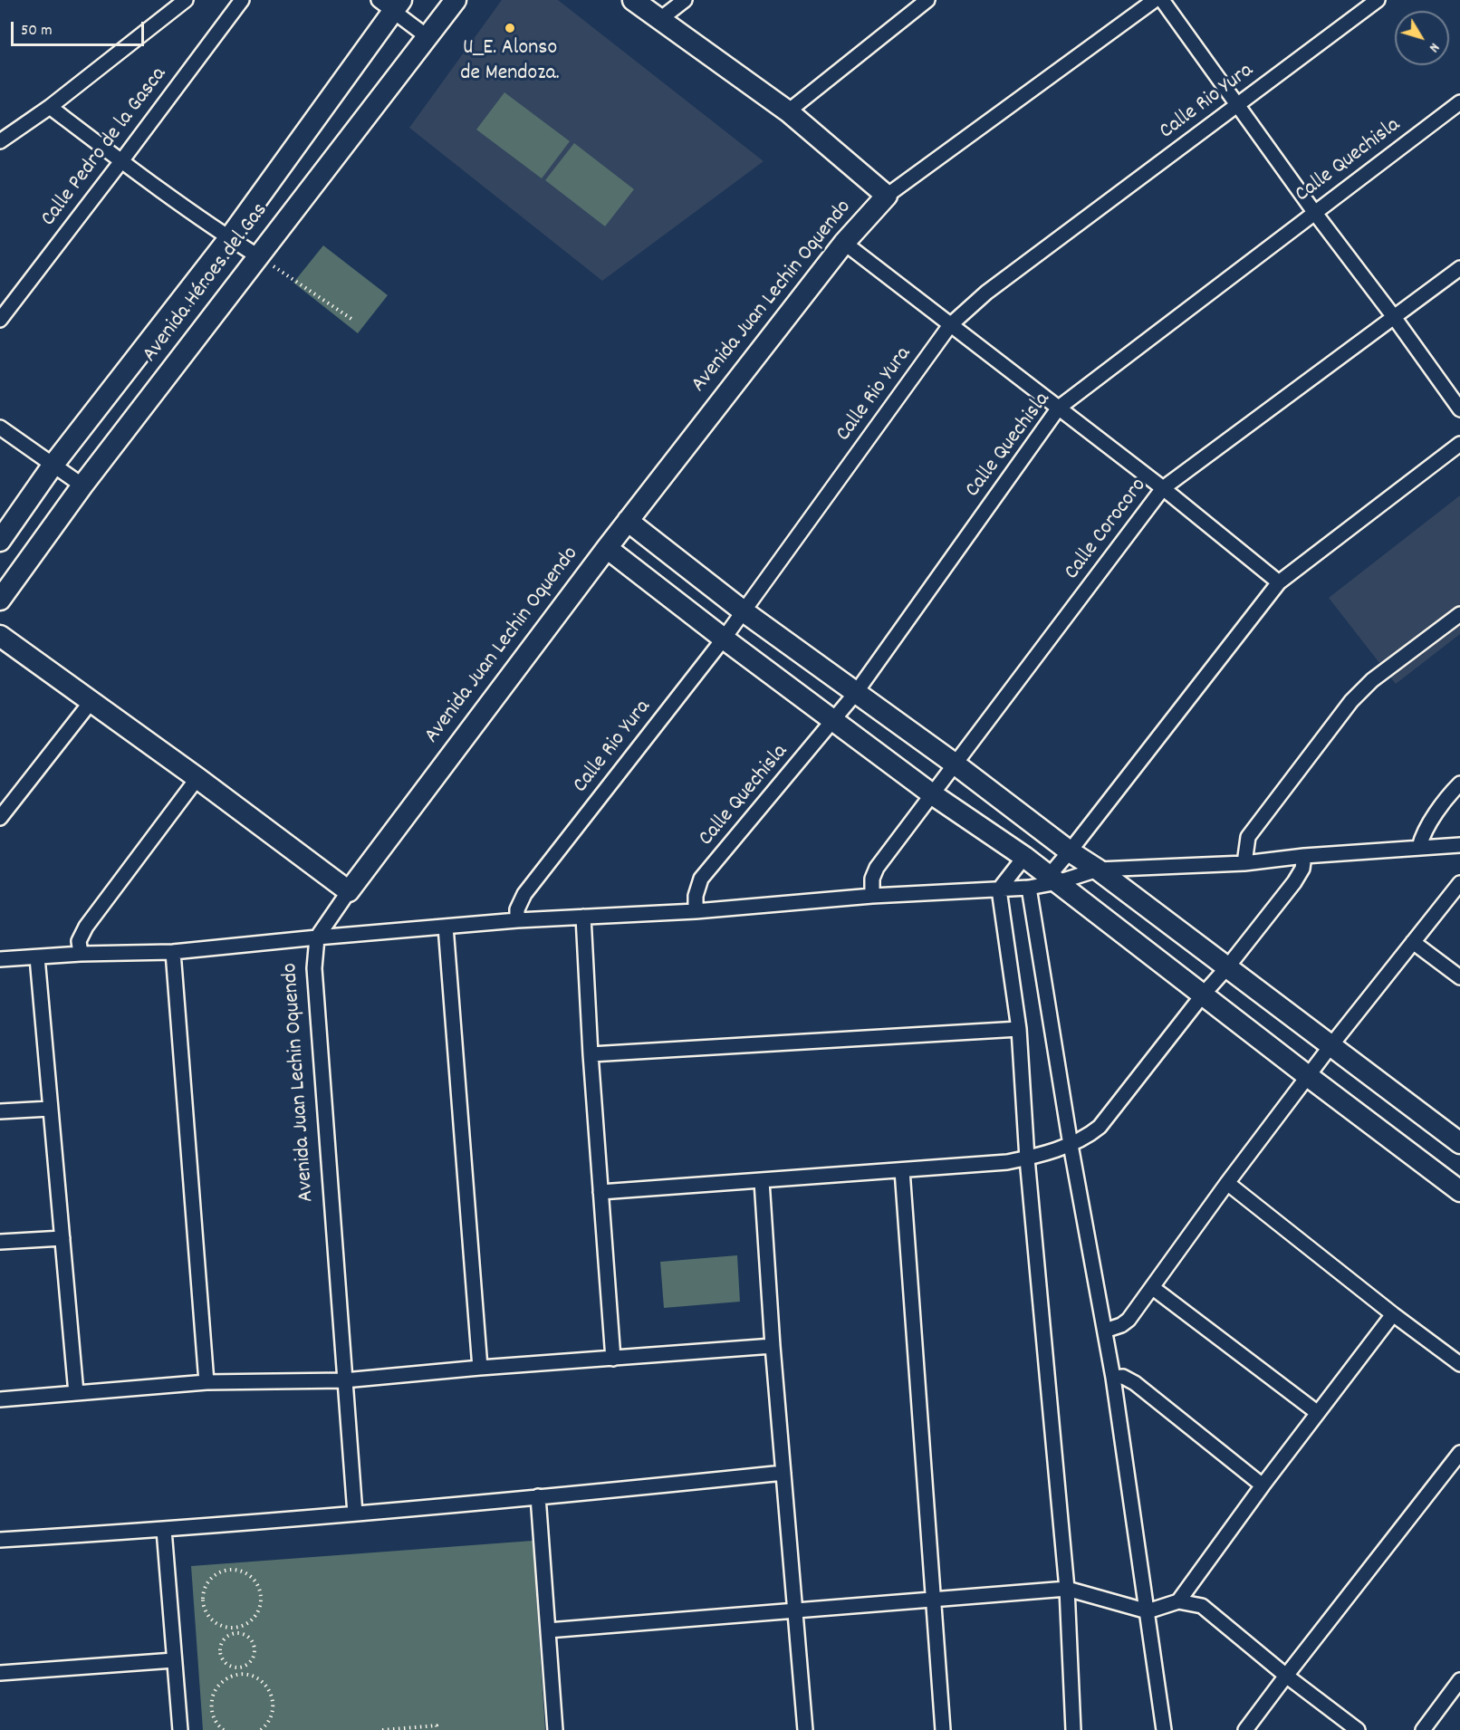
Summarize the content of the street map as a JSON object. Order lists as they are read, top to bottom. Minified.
{"streets":{"street":["Calle Rio Yura","Calle Pedro de la Gasca","Calle Quechisla","Avenida Héroes del Gas","Avenida Juan Lechin Oquendo","Calle Corocoro"]},"places":["U_E. Alonso de Mendoza."],"scale_bar":"50 m","north":"bottom right"}
